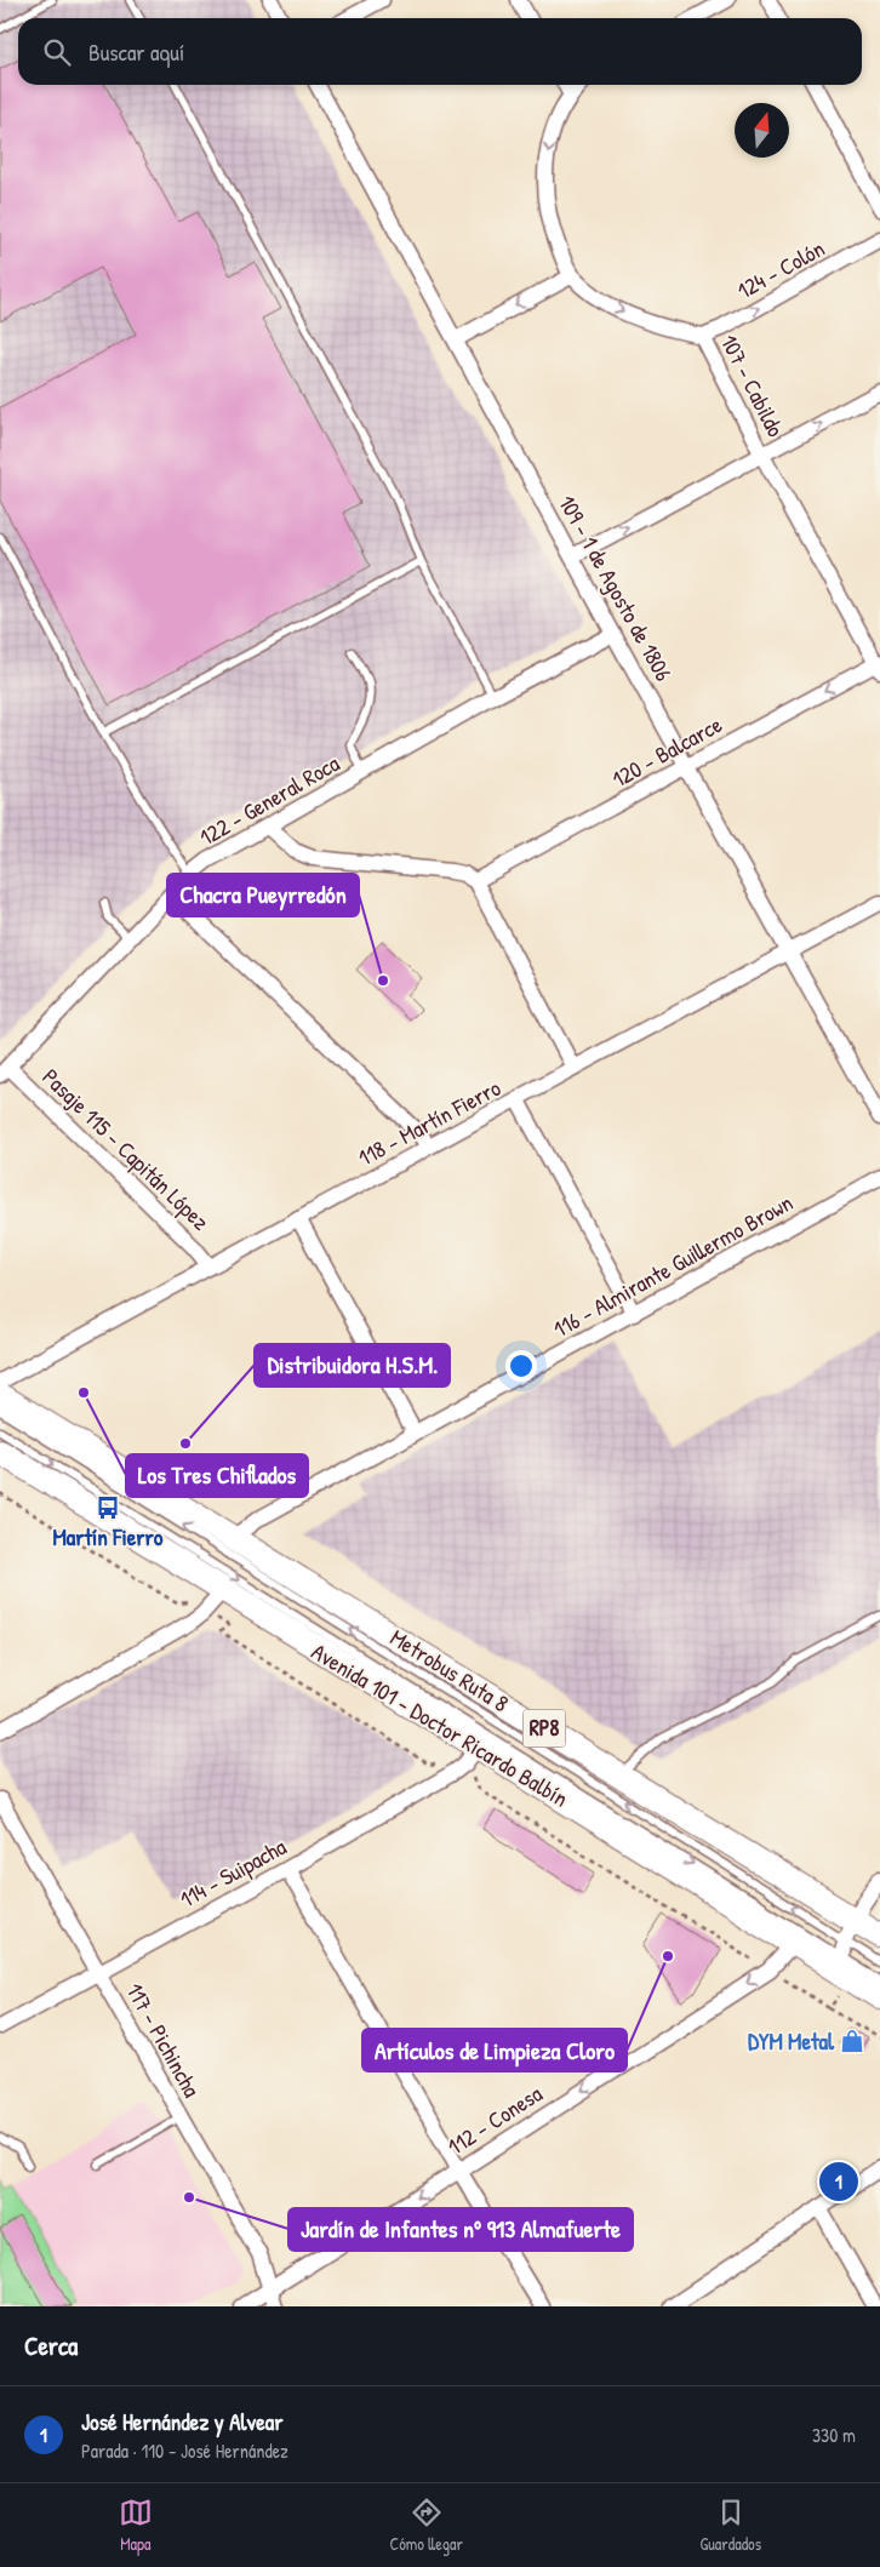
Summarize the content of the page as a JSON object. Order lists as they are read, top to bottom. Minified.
{"streets":{"main road":["Avenida 101 - Doctor Ricardo Balbín","RP8"],"street":["124 - Colón","107 - Cabildo","109 - 1 de Agosto de 1806","120 - Balcarce","122 - General Roca","118 - Martín Fierro","Pasaje 115 - Capitán López","116 - Almirante Guillermo Brown","114 - Suipacha","117 - Pichincha","112 - Conesa"],"lane":["Metrobus Ruta 8"]},"crossings":[["124 - Colón","107 - Cabildo"],["107 - Cabildo","120 - Balcarce"],["109 - 1 de Agosto de 1806","120 - Balcarce"],["109 - 1 de Agosto de 1806","122 - General Roca"],["109 - 1 de Agosto de 1806","118 - Martín Fierro"],["122 - General Roca","Pasaje 115 - Capitán López"],["118 - Martín Fierro","Pasaje 115 - Capitán López"],["116 - Almirante Guillermo Brown","RP8"],["Metrobus Ruta 8","Avenida 101 - Doctor Ricardo Balbín"],["Metrobus Ruta 8","RP8"],["Avenida 101 - Doctor Ricardo Balbín","114 - Suipacha"],["Avenida 101 - Doctor Ricardo Balbín","112 - Conesa"],["114 - Suipacha","117 - Pichincha"],["117 - Pichincha","112 - Conesa"]],"one_way":["120 - Balcarce","112 - Conesa"],"places":{"other":["Chacra Pueyrredón","Los Tres Chiflados","Distribuidora H.S.M.","Artículos de Limpieza Cloro","Jardín de Infantes nº 913 Almafuerte"],"bus stop":["Martín Fierro"],"shop":["DYM Metal"]},"north":"top","page":{"search":"Buscar aquí","pins":"1","heading":"Cerca","list":[{"mark":"1","name":"José Hernández y Alvear","note":"Parada · 110 - José Hernández","value":"330 m"}],"nav":["Mapa","Cómo llegar","Guardados"]}}
